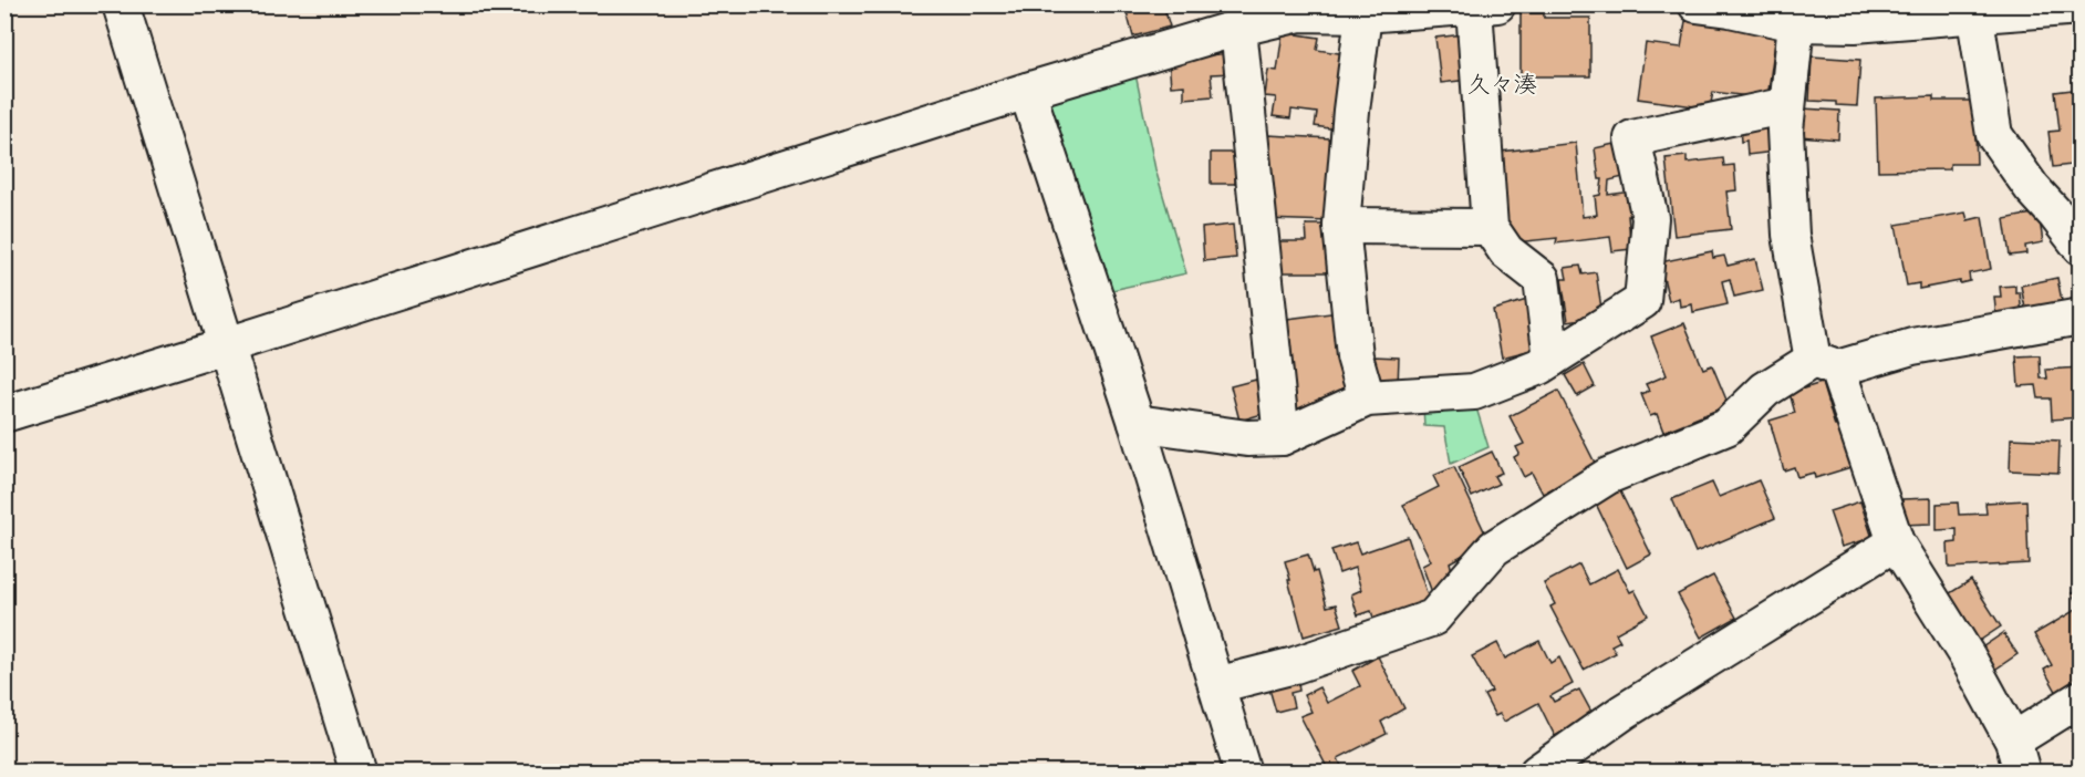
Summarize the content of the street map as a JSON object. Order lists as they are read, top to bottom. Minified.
{"districts":["久々湊"]}
